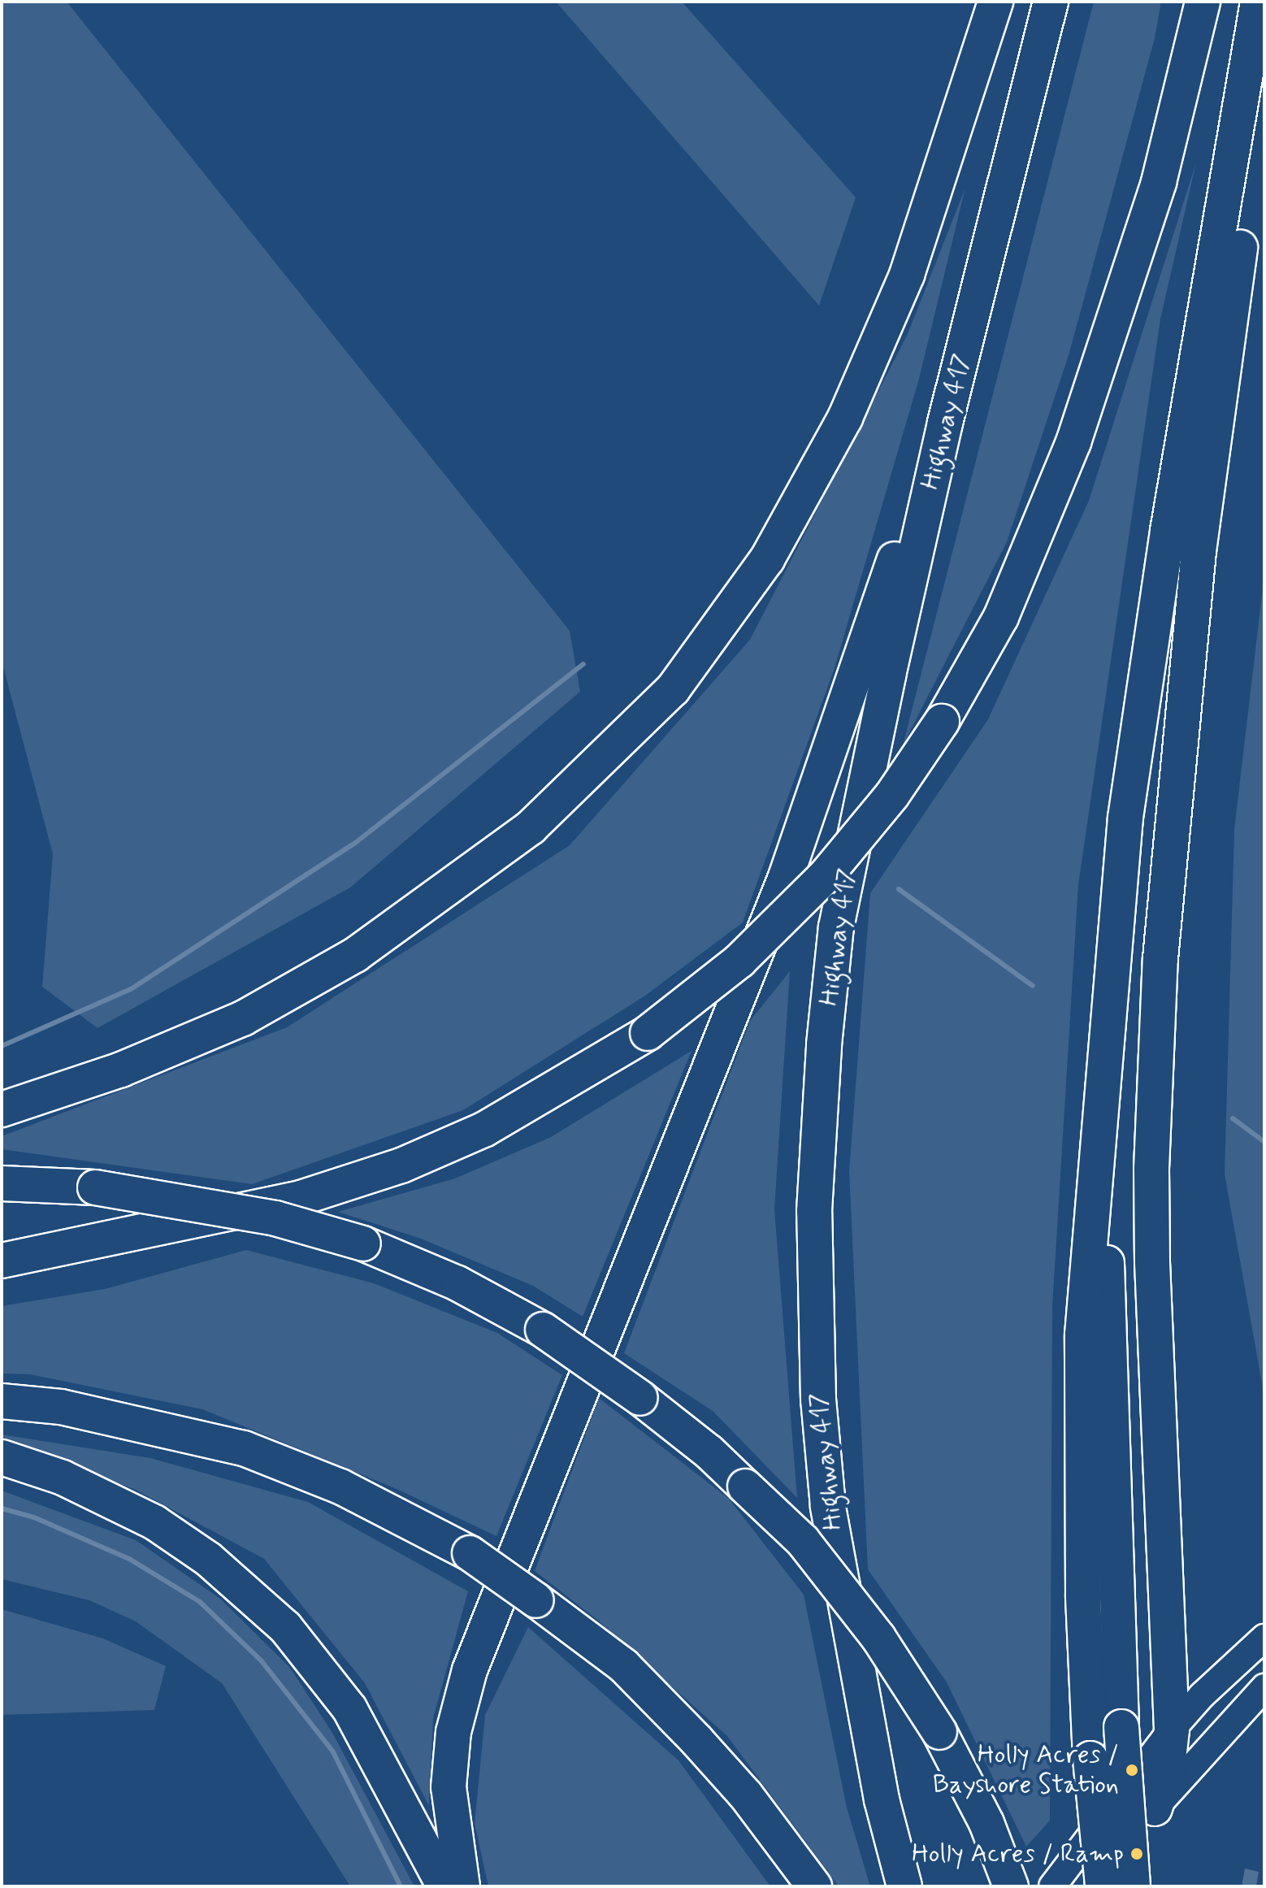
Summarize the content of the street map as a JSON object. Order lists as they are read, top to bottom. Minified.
{"streets":{"highway":["Highway 417"]},"places":["Holly Acres / Bayshore Station","Holly Acres / Ramp"]}
